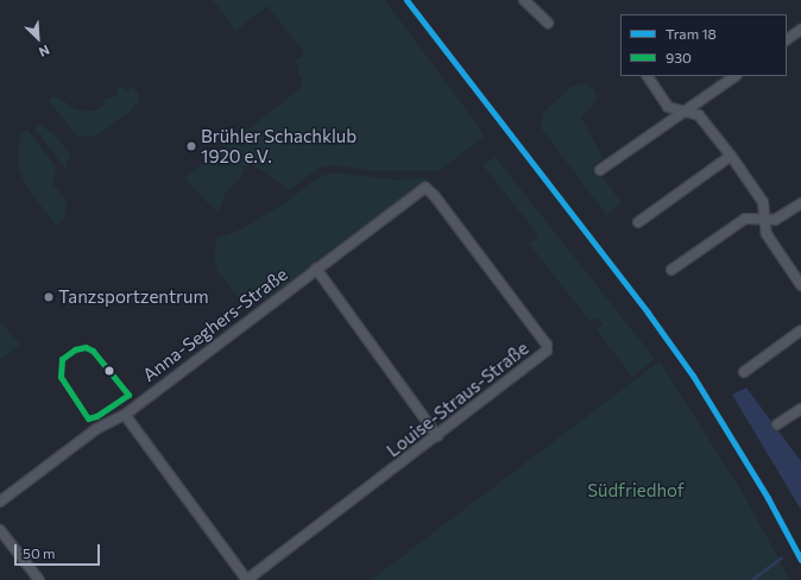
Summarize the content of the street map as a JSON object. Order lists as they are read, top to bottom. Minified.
{"streets":{"street":["Anna-Seghers-Straße","Louise-Straus-Straße"]},"crossings":[["Anna-Seghers-Straße","Louise-Straus-Straße"]],"parks":["Südfriedhof"],"places":["Brühler Schachklub 1920 e.V.","Tanzsportzentrum"],"lines":["tram line 18","transit line 930"],"legend":["Tram 18","930"],"scale_bar":"50 m","north":"bottom right"}
